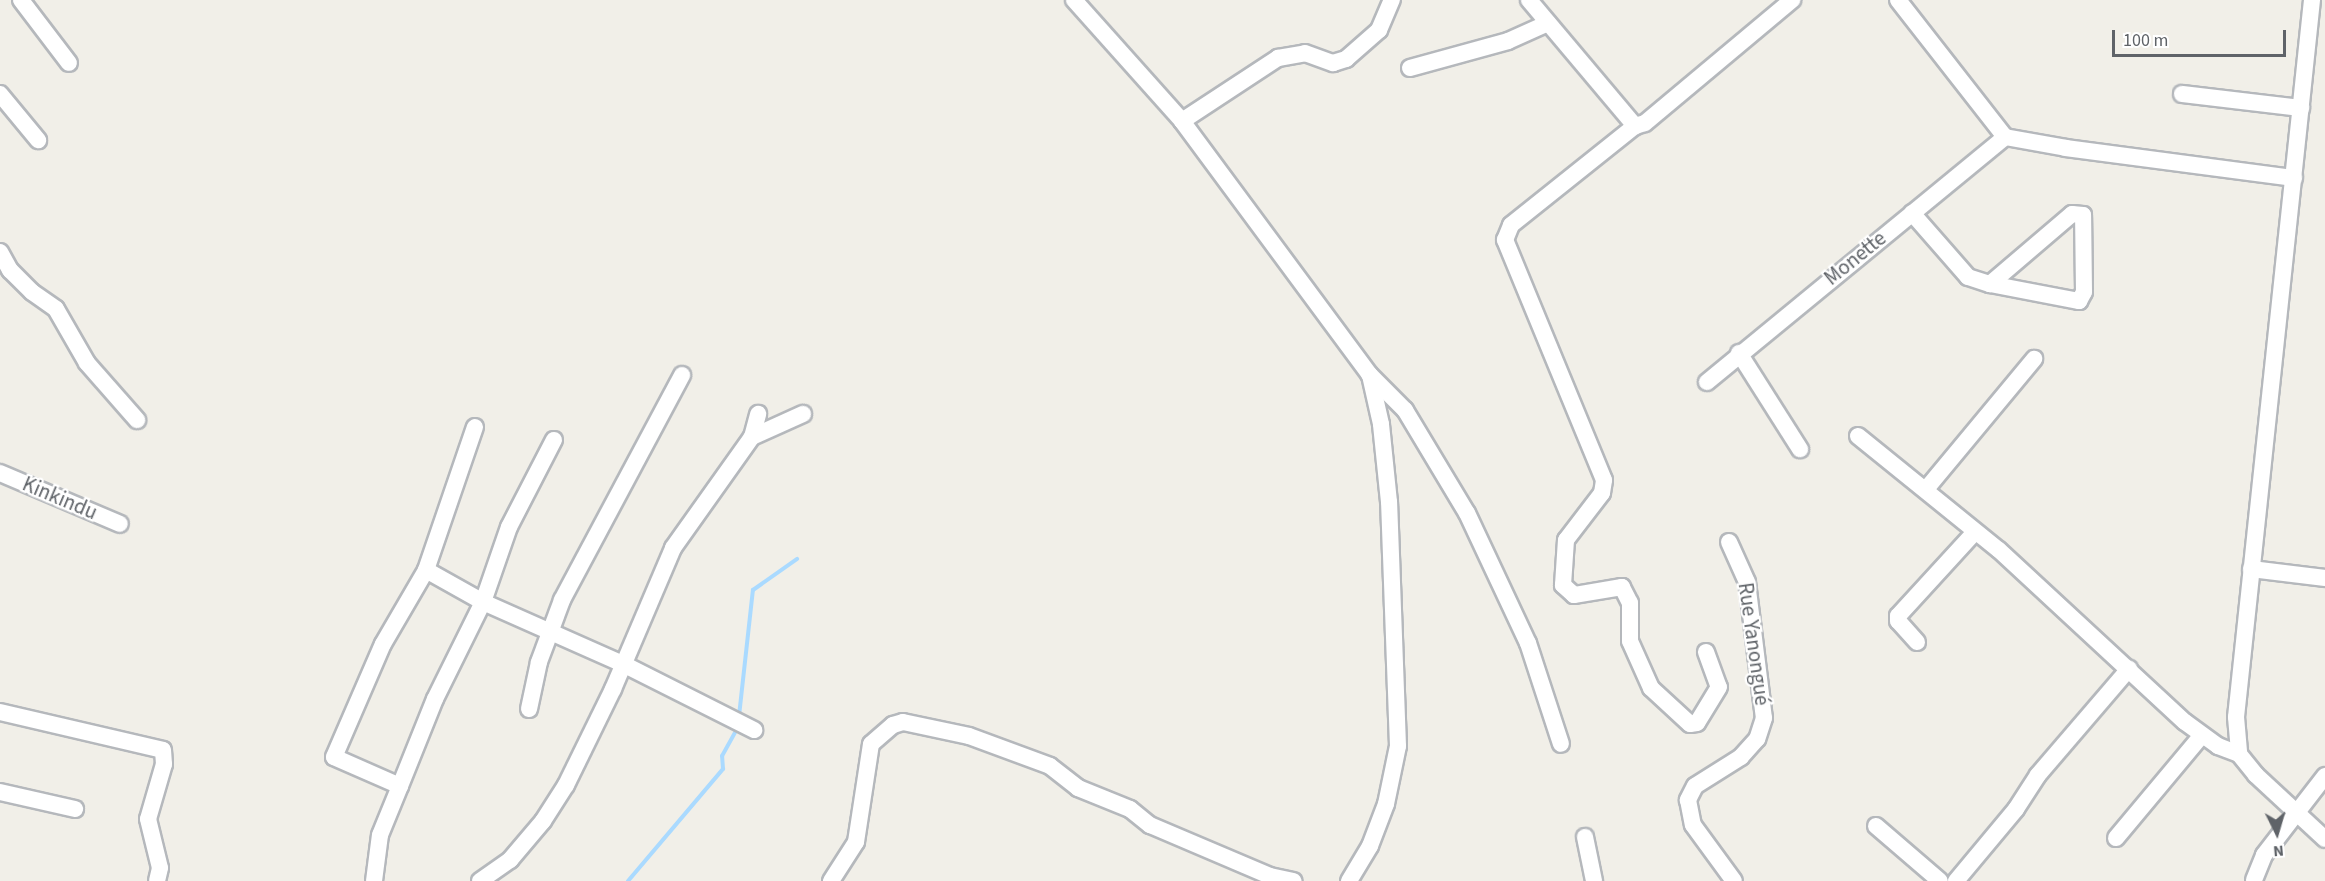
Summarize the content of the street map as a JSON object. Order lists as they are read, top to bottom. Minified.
{"streets":{"street":["Monette","Kinkindu","Rue Yanongué"]},"scale_bar":"100 m","north":"bottom"}
